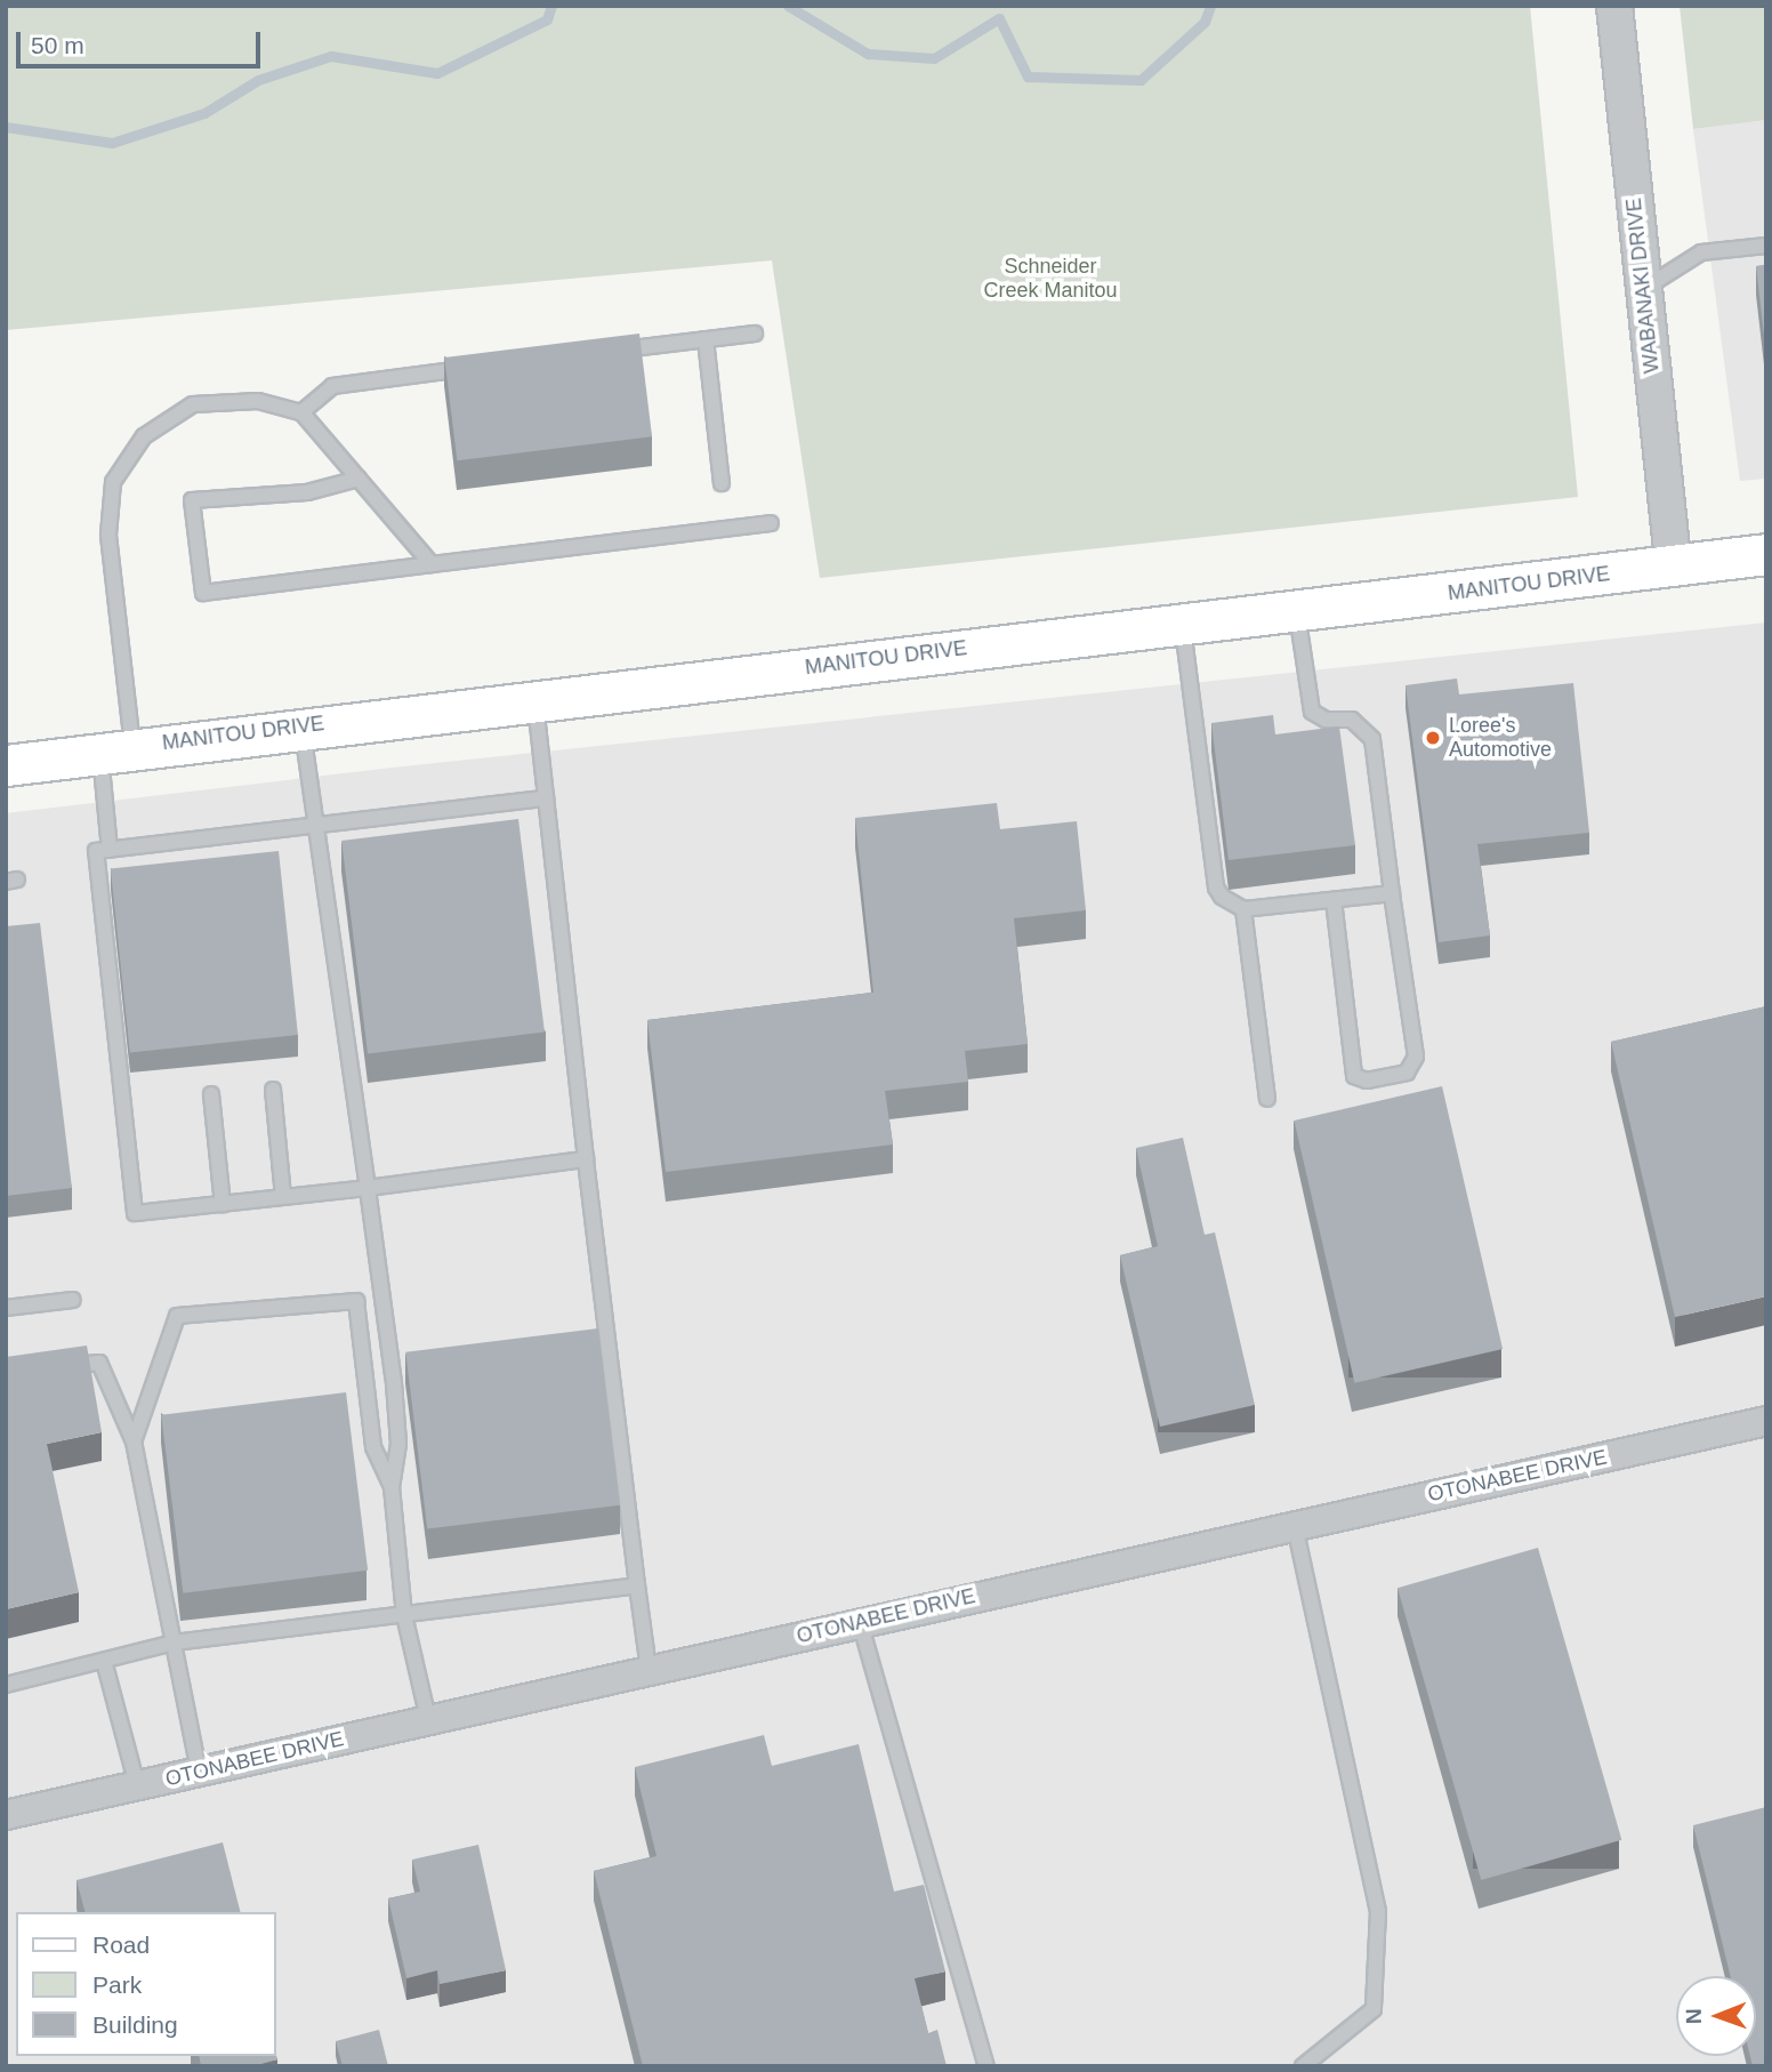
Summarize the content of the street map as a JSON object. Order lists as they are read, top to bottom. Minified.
{"streets":{"main road":["MANITOU DRIVE"],"street":["WABANAKI DRIVE","OTONABEE DRIVE"]},"crossings":[["WABANAKI DRIVE","MANITOU DRIVE"]],"parks":["Schneider Creek Manitou"],"places":["Loree's Automotive"],"legend":["Road","Park","Building"],"scale_bar":"50 m","north":"left"}
